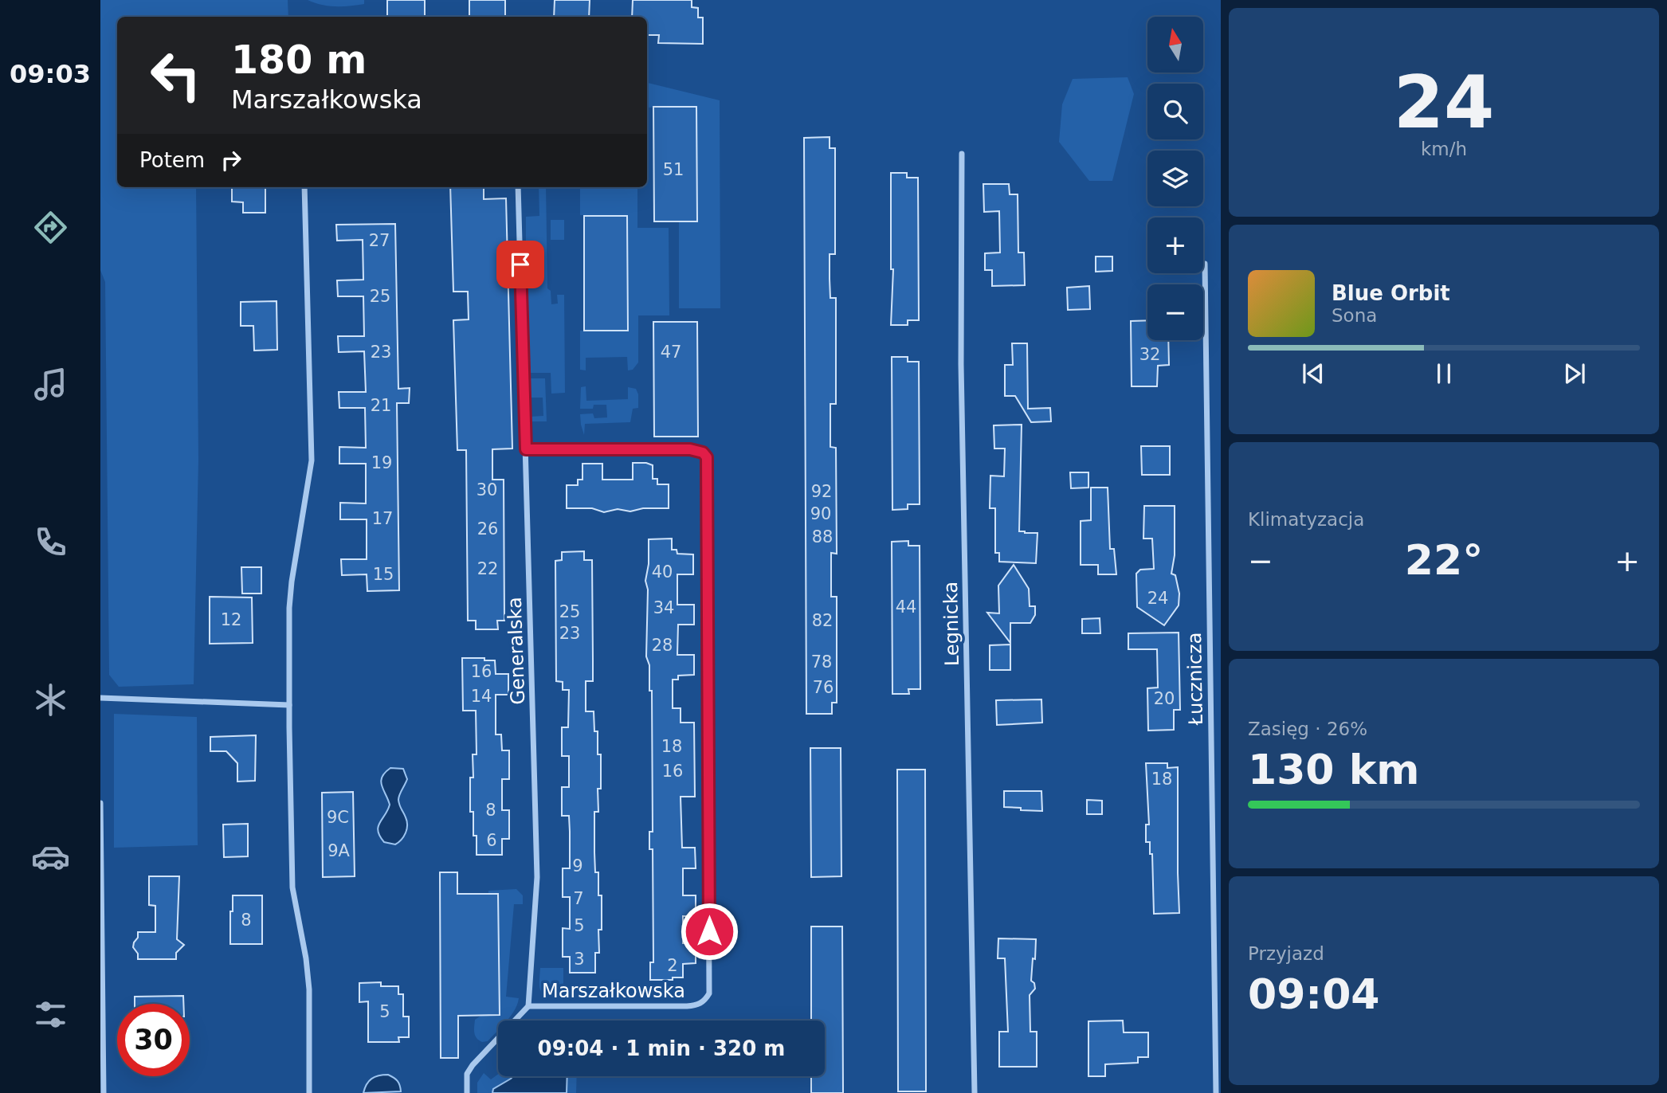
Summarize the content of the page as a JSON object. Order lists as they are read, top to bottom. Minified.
{"streets":{"street":["Legnicka","Generalska","Łucznicza","Marszałkowska"]},"crossings":[["Generalska","Marszałkowska"]],"house_numbers":["51","27","25","23","47","32","21","19","30","92","90","17","26","88","22","40","15","24","44","34","25","12","82","23","28","78","16","76","14","20","18","16","18","8","9C","6","9A","9","7","8","5","3","2","5"],"north":"top","page":{"tabs":"09:03","tile":[["24","km/h"],"Klimatyzacja",["Zasięg · 26%","130 km"],["Przyjazd","09:04"]],"map_buttons":["+","−"],"turn":["180 m","Marszałkowska"],"then":"Potem","song":["Blue Orbit","Sona"],"heat":["−","22°","+"],"limit":"30","trip":"09:04 · 1 min · 320 m"}}
